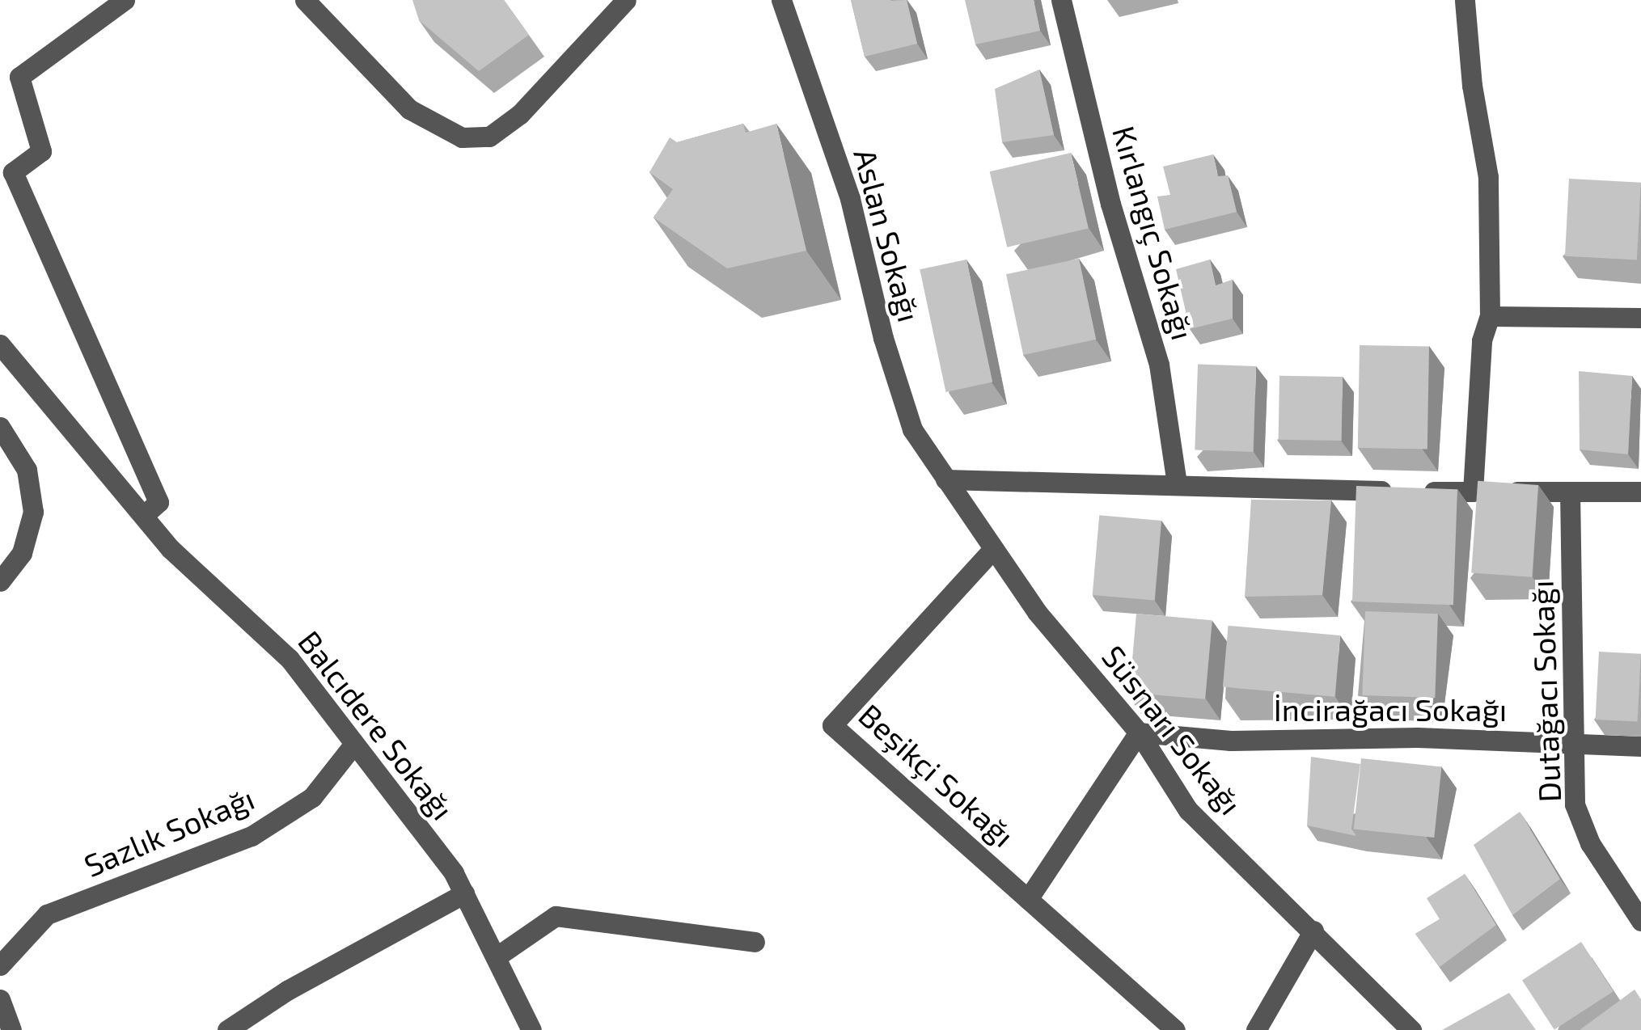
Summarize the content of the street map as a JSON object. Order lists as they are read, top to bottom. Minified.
{"streets":{"street":["Kırlangıç Sokağı","Aslan Sokağı","Dutağacı Sokağı","İncirağacı Sokağı","Balcıdere Sokağı","Süsnarı Sokağı","Beşikçi Sokağı","Sazlık Sokağı"]},"crossings":[["Aslan Sokağı","Süsnarı Sokağı"],["Dutağacı Sokağı","İncirağacı Sokağı"],["İncirağacı Sokağı","Süsnarı Sokağı"],["Balcıdere Sokağı","Sazlık Sokağı"],["Süsnarı Sokağı","Beşikçi Sokağı"]]}
